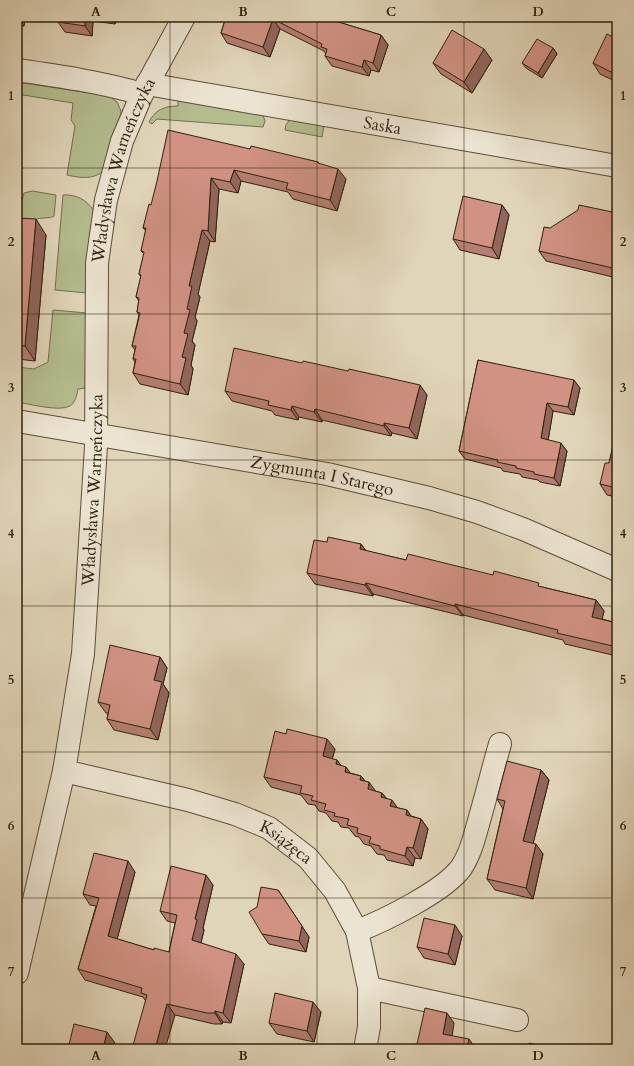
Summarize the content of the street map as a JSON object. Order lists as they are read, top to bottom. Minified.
{"streets":{"street":["Saska","Władysława Warneńczyka","Zygmunta I Starego","Książęca"]},"crossings":[["Saska","Władysława Warneńczyka"],["Władysława Warneńczyka","Zygmunta I Starego"],["Władysława Warneńczyka","Książęca"]],"grid":{"columns":["A","B","C","D"],"rows":["1","2","3","4","5","6","7"]}}
